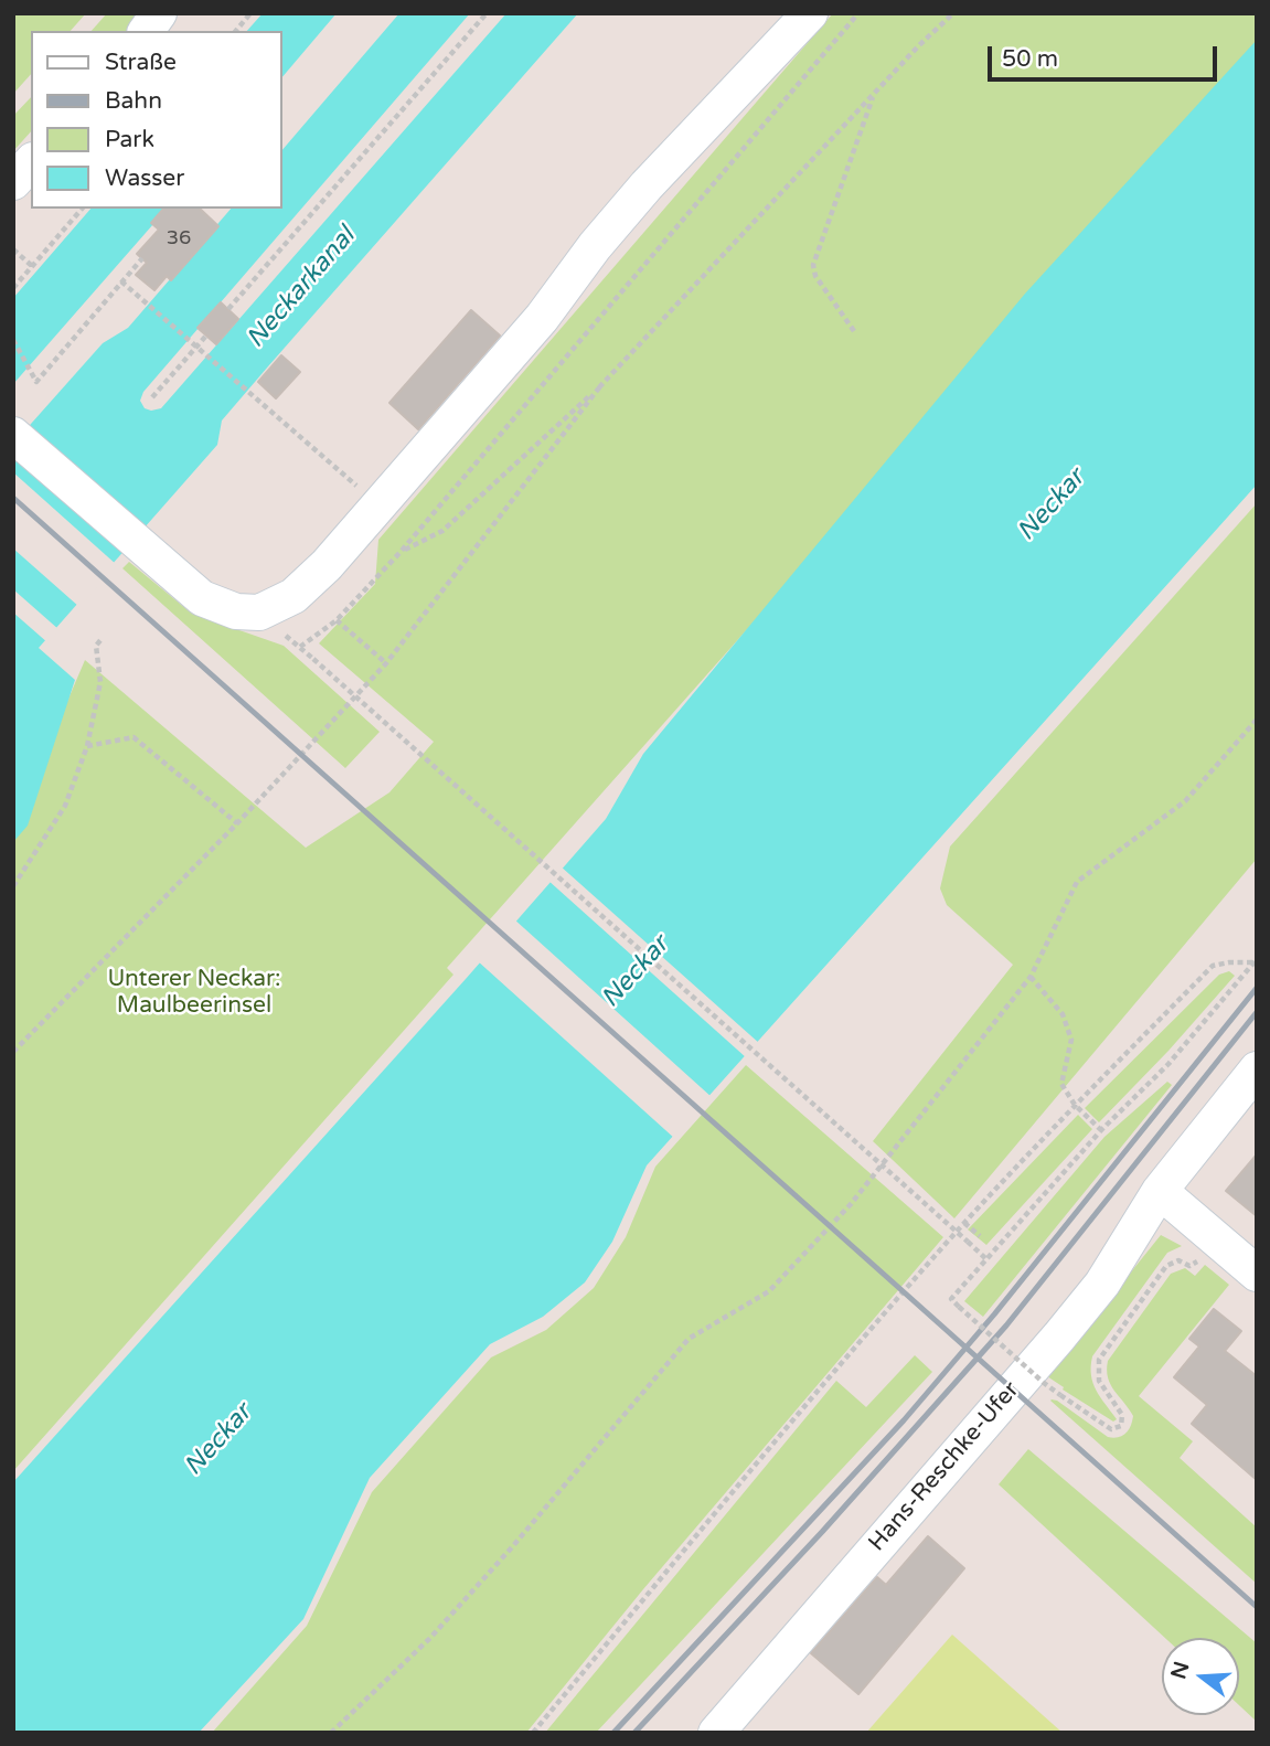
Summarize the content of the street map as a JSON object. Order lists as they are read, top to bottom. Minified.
{"streets":{"street":["Hans-Reschke-Ufer"]},"water":["Neckarkanal","Neckar"],"parks":["Unterer Neckar: Maulbeerinsel"],"house_numbers":["36"],"legend":["Straße","Bahn","Park","Wasser"],"scale_bar":"50 m","north":"left"}
